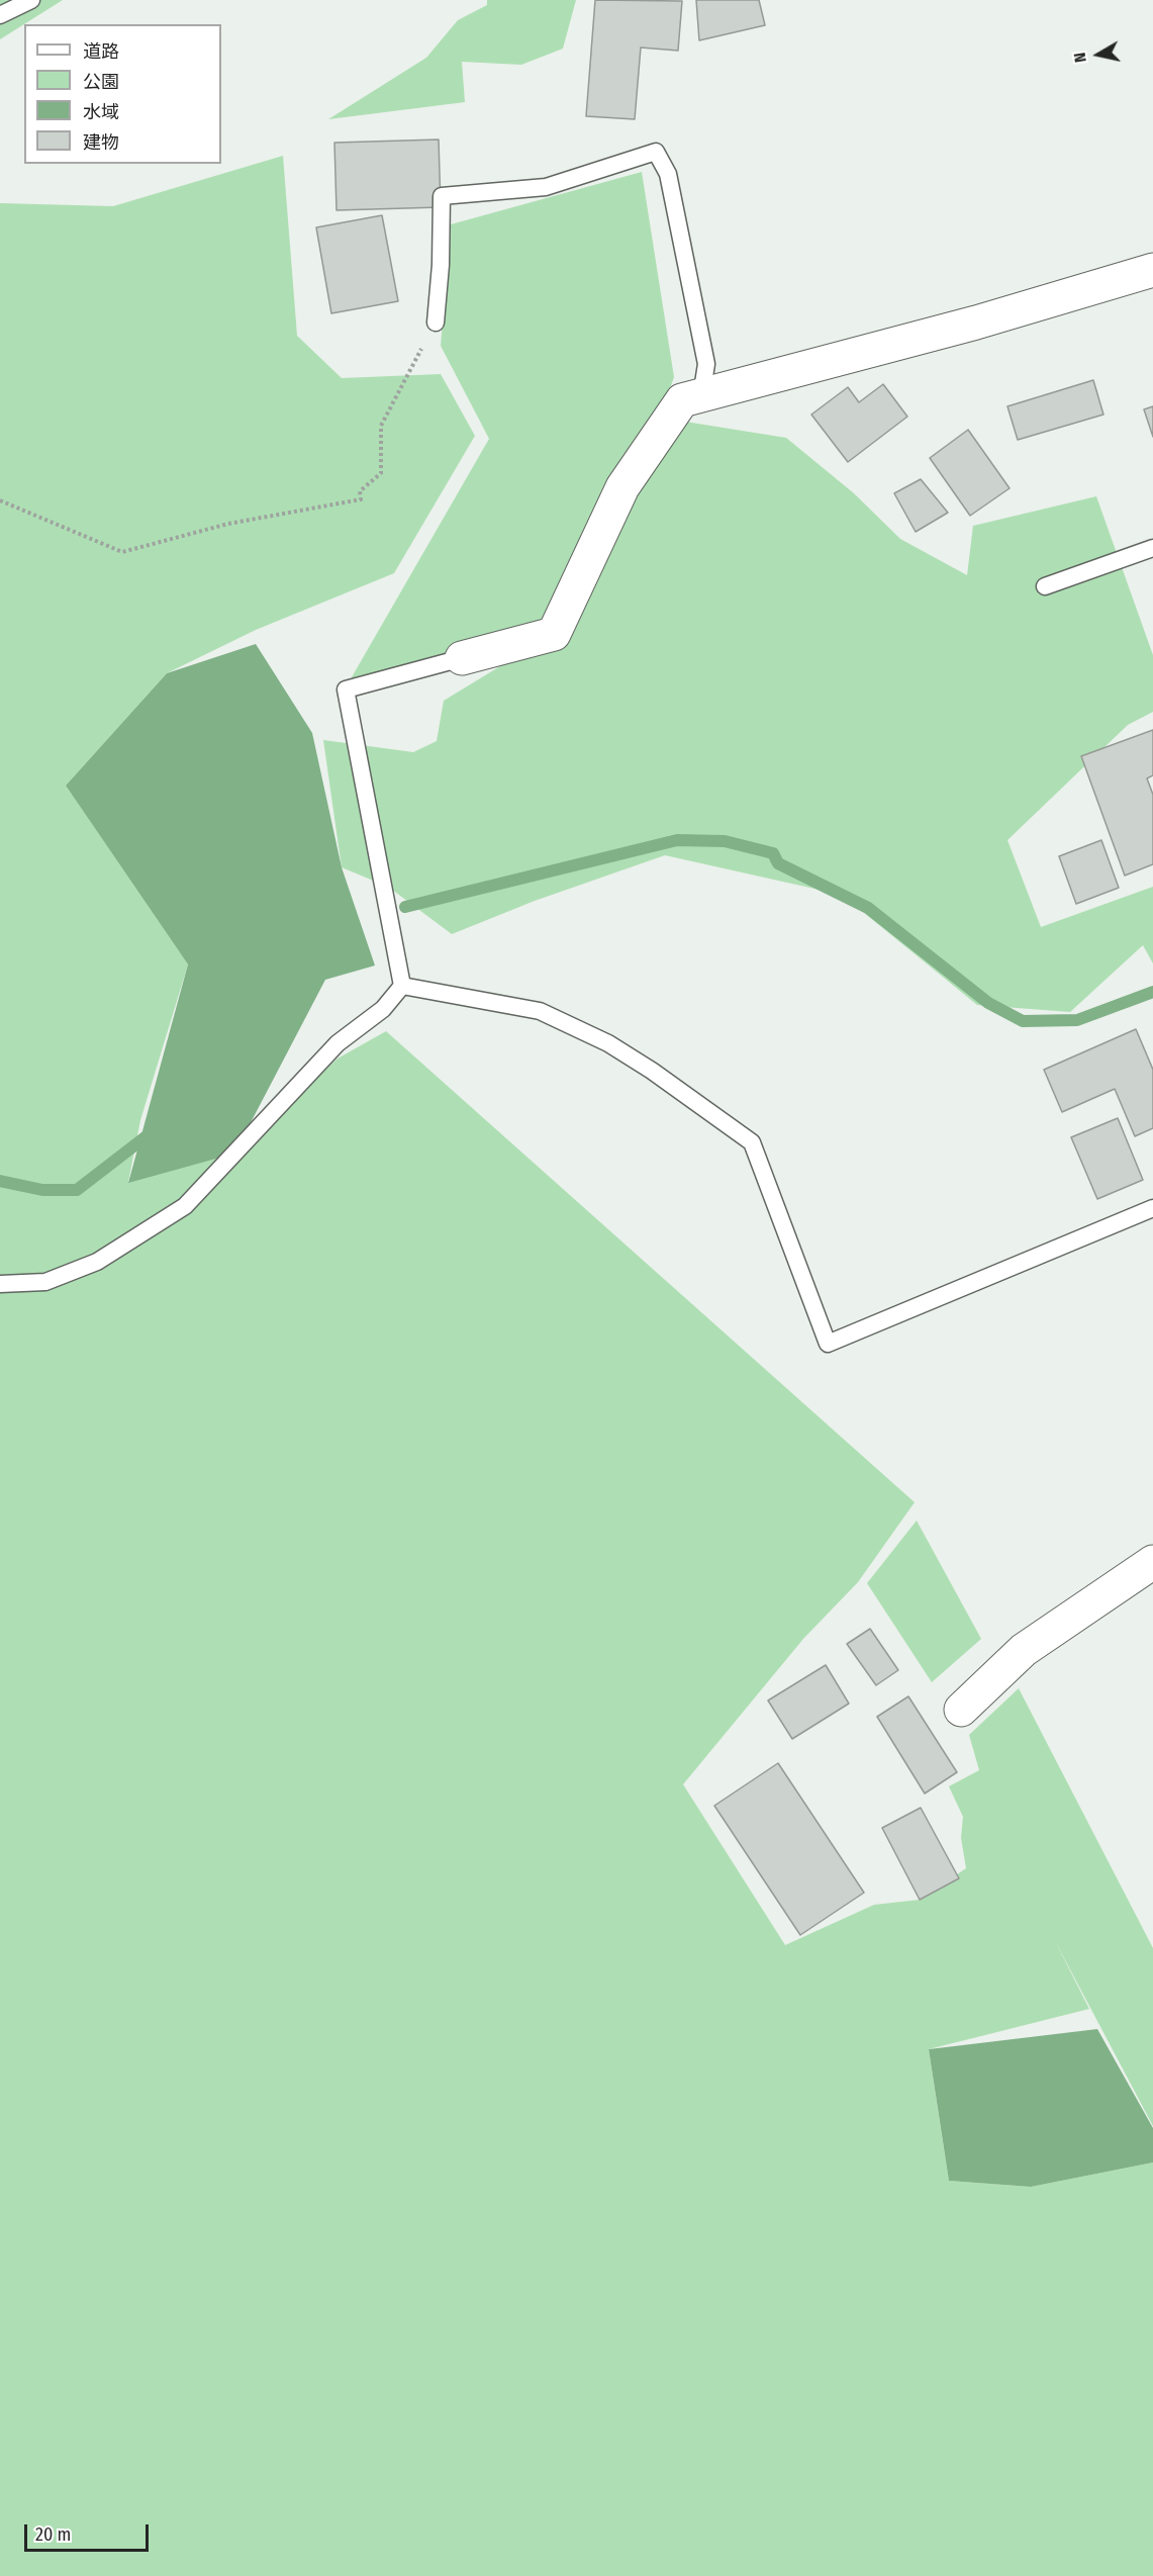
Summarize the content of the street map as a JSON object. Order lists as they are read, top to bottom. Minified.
{"legend":["道路","公園","水域","建物"],"scale_bar":"20 m","north":"left"}
